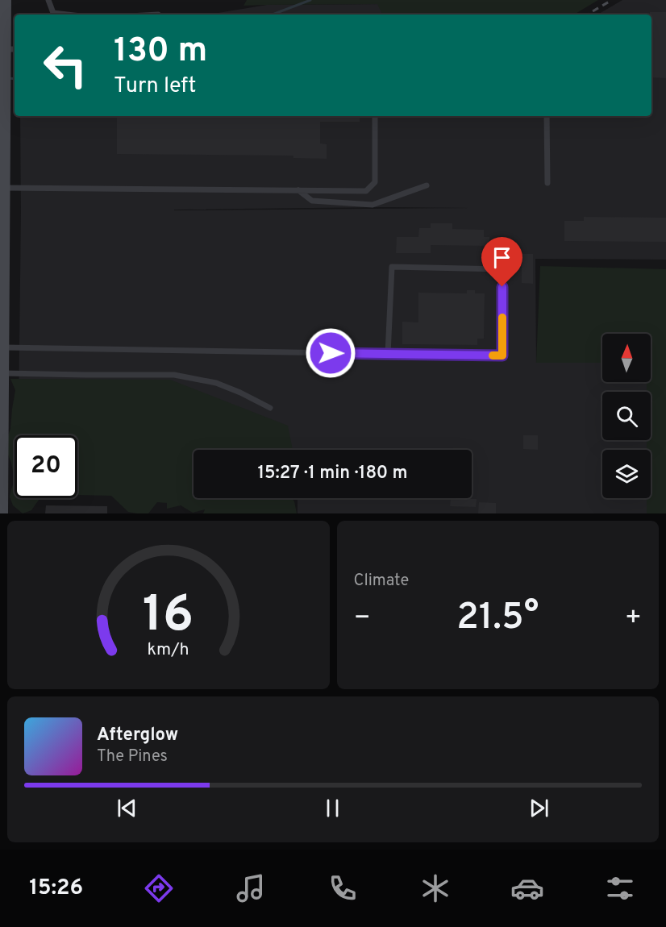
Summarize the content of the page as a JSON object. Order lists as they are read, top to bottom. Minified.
{"north":"top","page":{"turn":["130 m","Turn left"],"limit":"20","trip":"15:27 · 1 min · 180 m","tile":"Climate","heat":["−","21.5°","+"],"song":["Afterglow","The Pines"],"tabs":"15:26","gauge":["16","km/h"]}}
